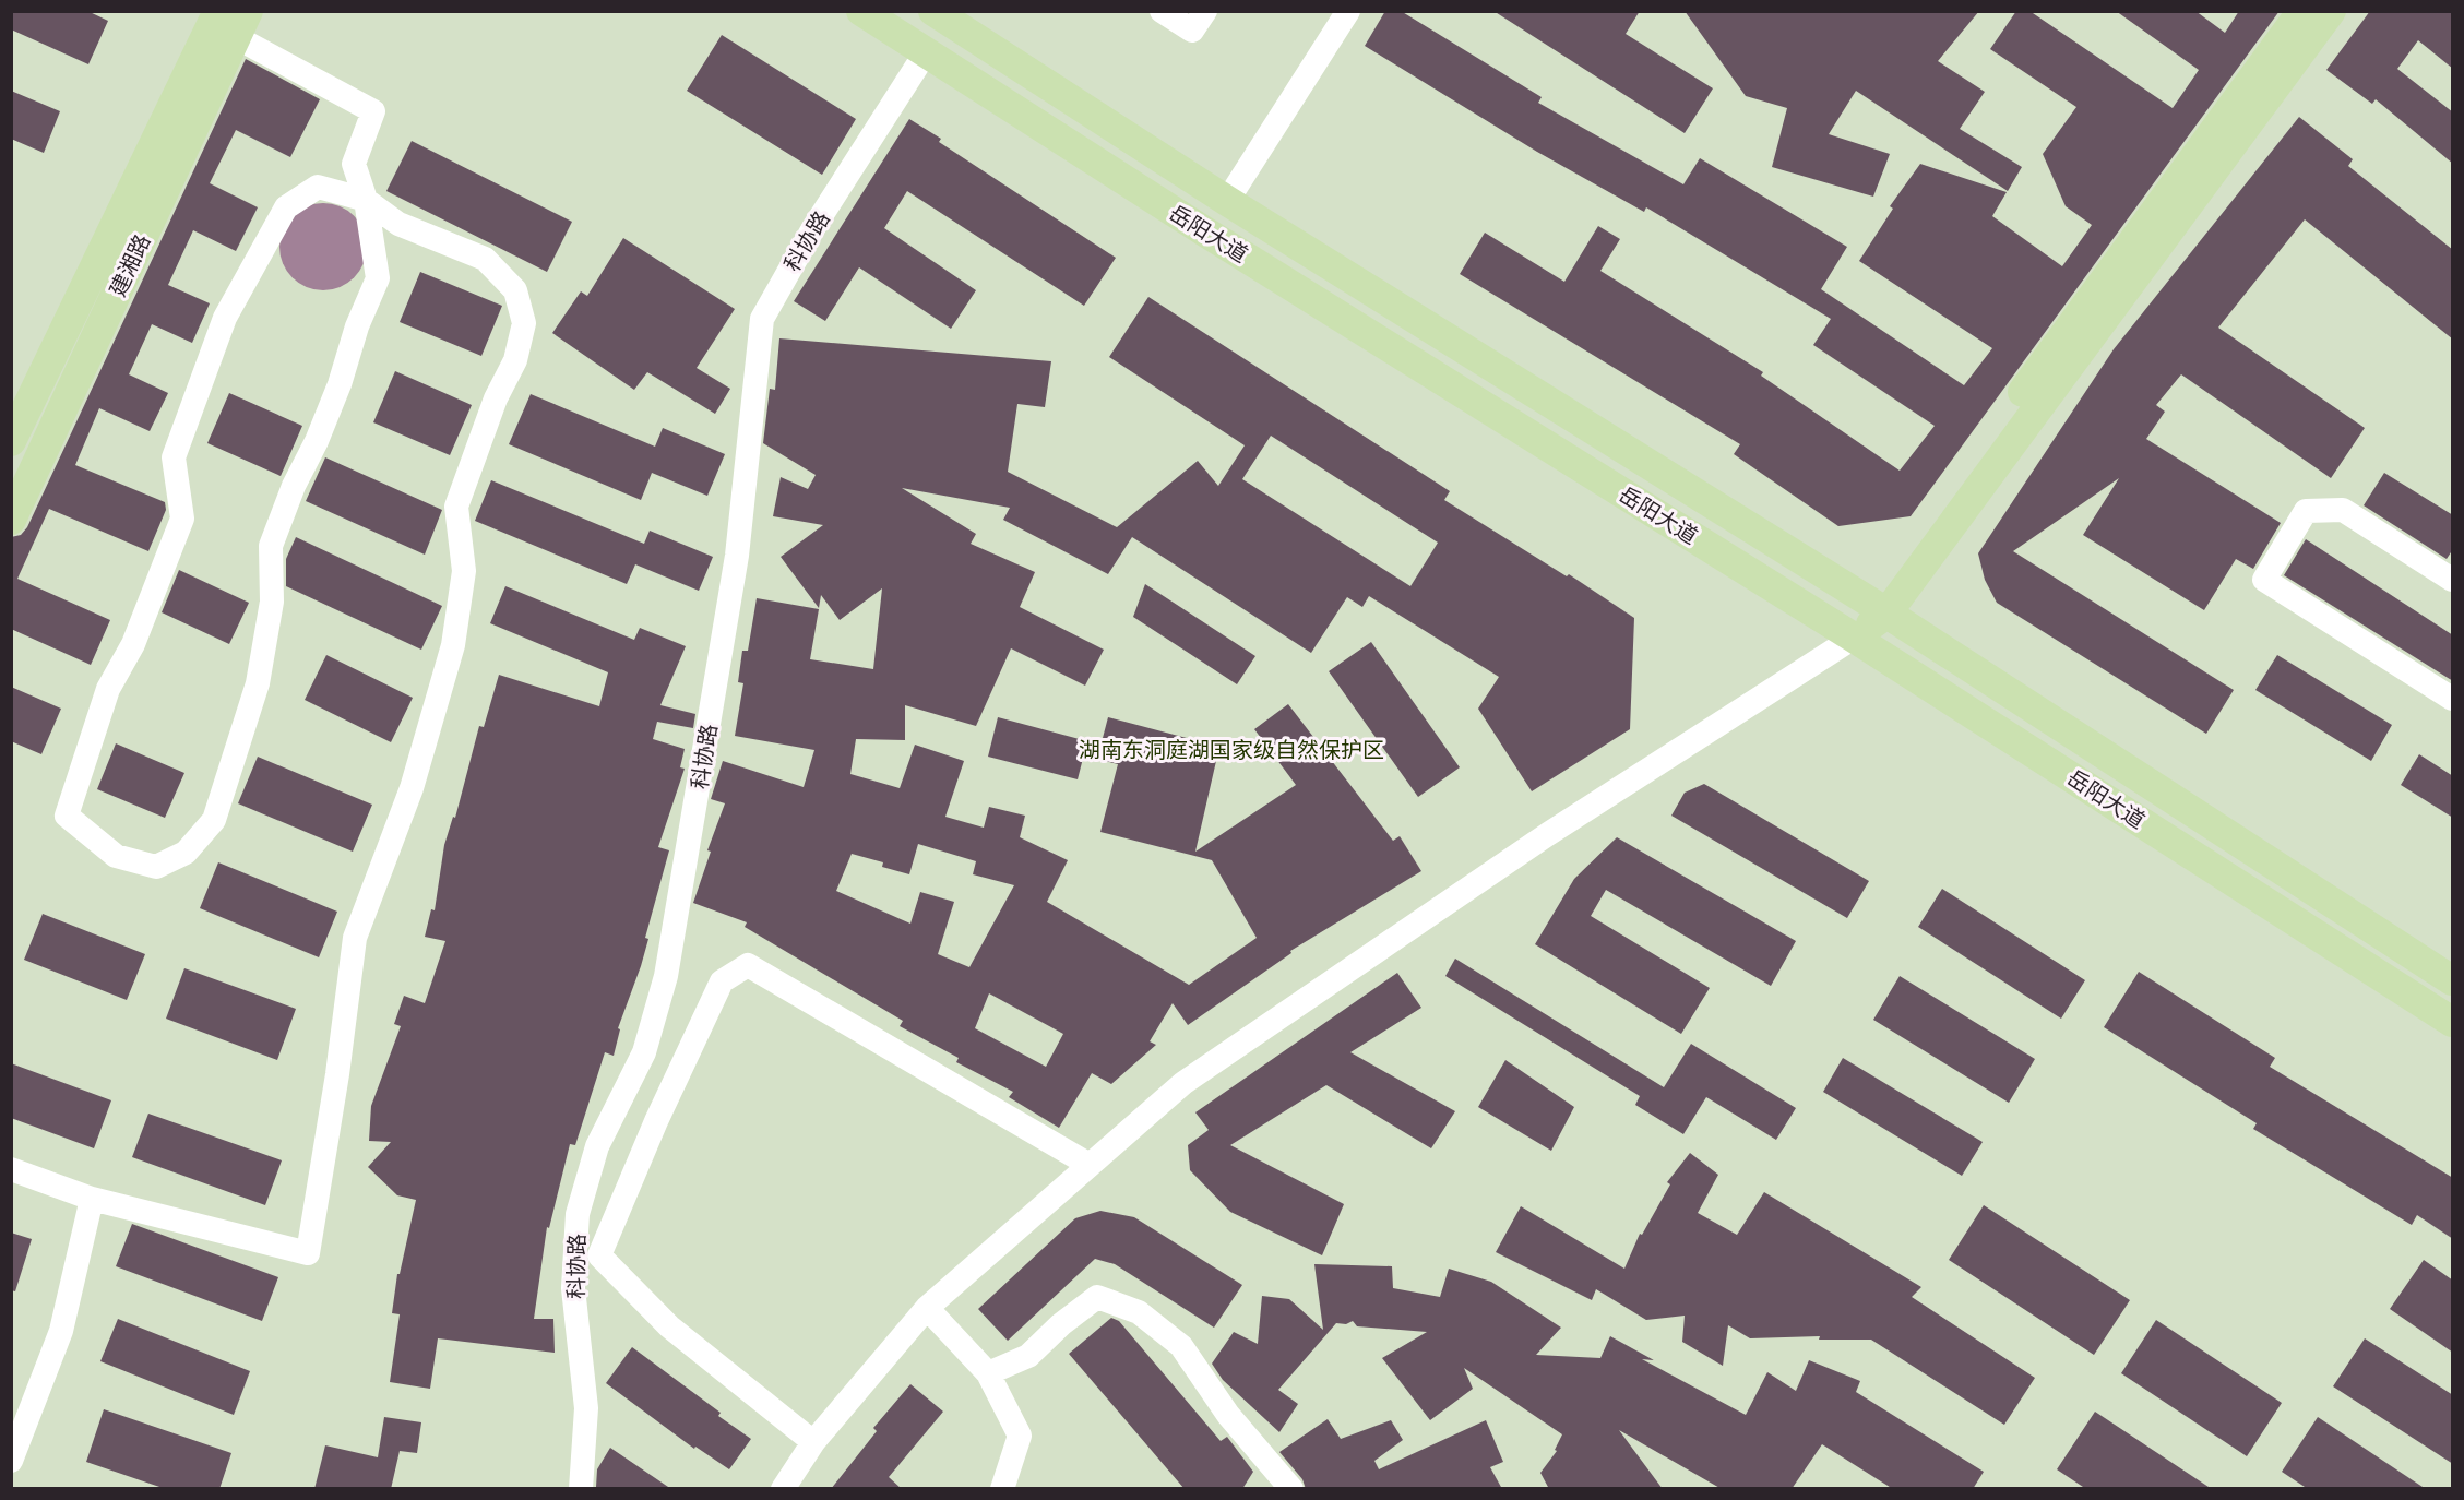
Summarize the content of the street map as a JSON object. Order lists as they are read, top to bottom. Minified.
{"streets":{"main road":["岳阳大道","建湘路"],"street":["科协路"]},"crossings":[["岳阳大道","科协路"]],"parks":["湖南东洞庭湖国家级自然保护区"]}
